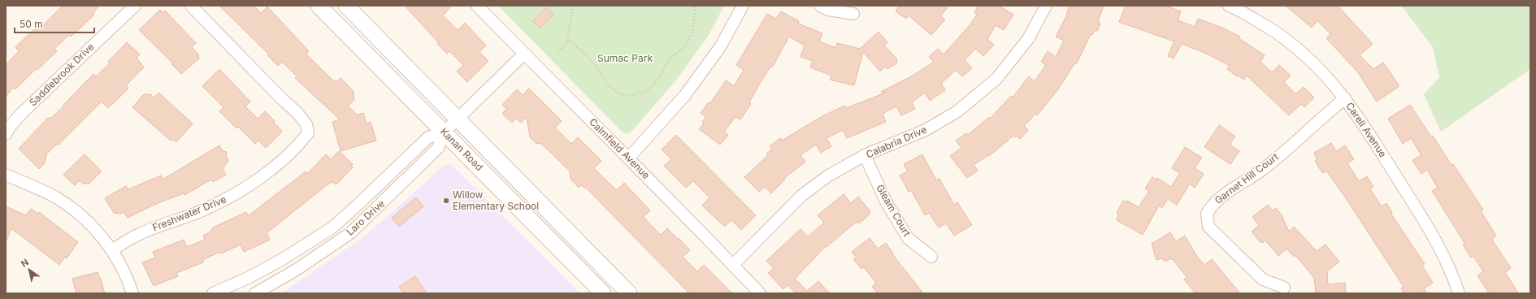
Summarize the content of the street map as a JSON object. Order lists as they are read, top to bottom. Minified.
{"streets":{"main road":["Kanan Road"],"street":["Saddlebrook Drive","Carell Avenue","Calabria Drive","Calmfield Avenue","Garnet Hill Court","Gleam Court","Freshwater Drive","Laro Drive"]},"crossings":[["Carell Avenue","Garnet Hill Court"],["Calabria Drive","Calmfield Avenue"],["Calabria Drive","Gleam Court"],["Calmfield Avenue","Laro Drive"],["Kanan Road","Laro Drive"]],"parks":["Sumac Park"],"places":["Willow Elementary School"],"scale_bar":"50 m","north":"top left"}
